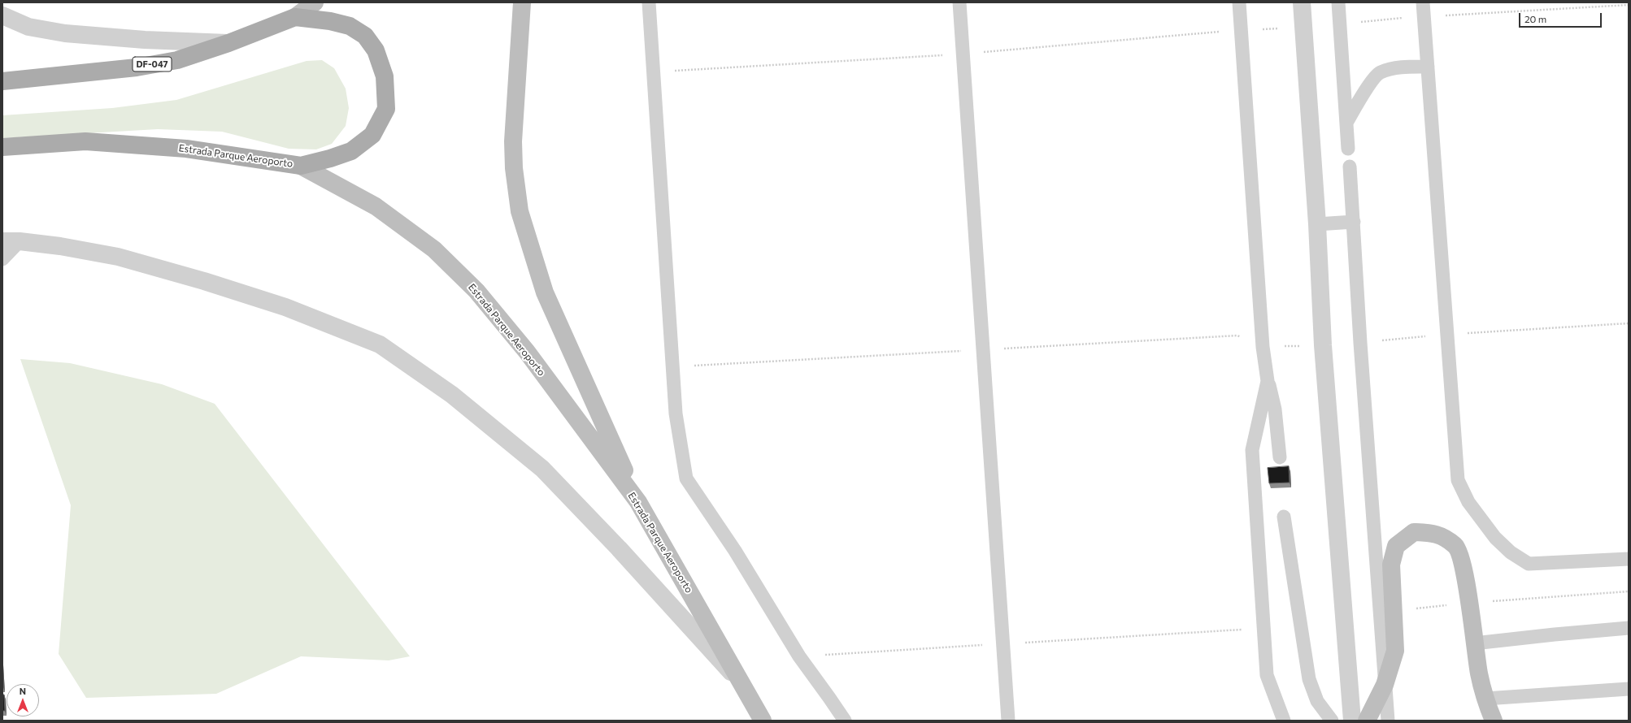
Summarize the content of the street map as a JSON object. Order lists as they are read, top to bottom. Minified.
{"streets":{"main road":["DF-047","Estrada Parque Aeroporto"]},"scale_bar":"20 m","north":"top"}
